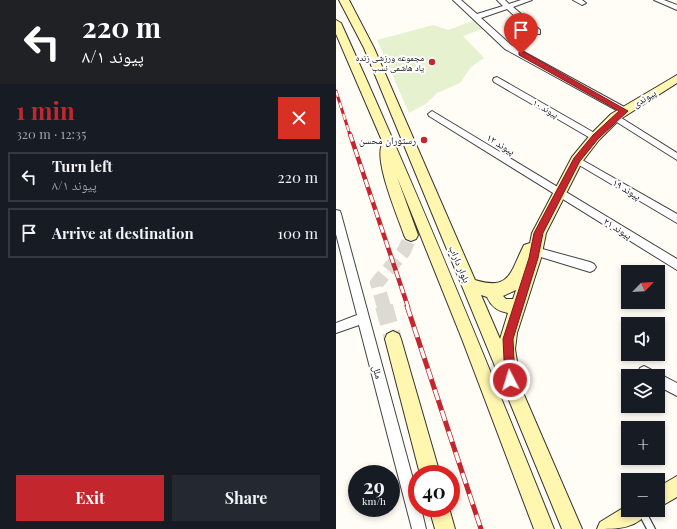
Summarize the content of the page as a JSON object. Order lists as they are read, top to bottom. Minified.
{"streets":{"main road":["پیوندی","بلوار داراب"],"street":["پیوند ۱۰","پیوند ۱۲","پیوند ۱۹","پیوند ۲۱","ملل"]},"crossings":[["پیوندی","پیوند ۱۰"],["پیوندی","پیوند ۱۲"],["پیوندی","پیوند ۱۹"],["پیوندی","پیوند ۲۱"],["پیوندی","بلوار داراب"],["پیوند ۱۲","پیوند ۲۱"]],"places":["مجموعه ورزشی زنده یاد هاشمی نسب","رستوران محسن"],"north":"top right","page":{"turn":["220 m","پیوند ۸/۱"],"heading":["1 min","320 m · 12:35"],"list":[{"name":"Turn left","note":"پیوند ۸/۱","value":"220 m"},{"name":"Arrive at destination","value":"100 m"}],"map_buttons":["+","−"],"speed":"29 km/h","limit":"40","buttons":["Exit","Share"]}}
